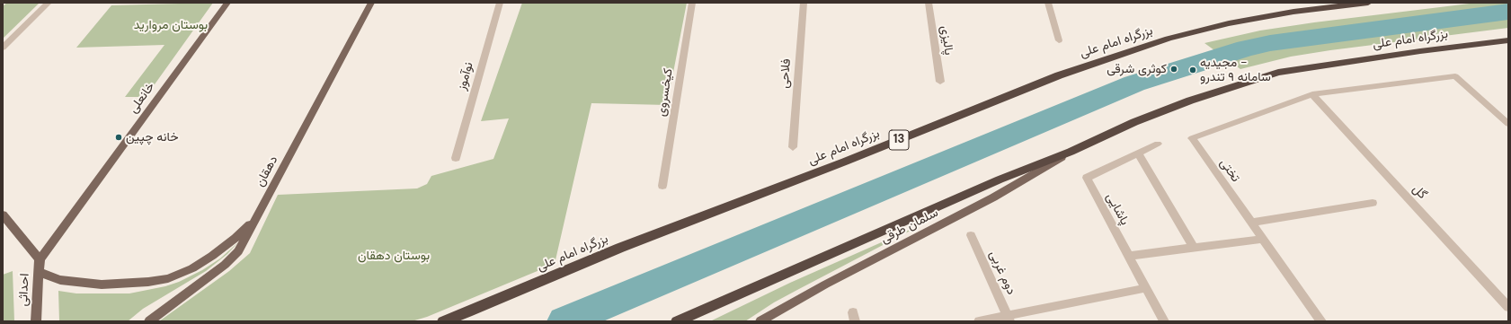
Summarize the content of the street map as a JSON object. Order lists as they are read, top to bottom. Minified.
{"streets":{"highway":["بزرگراه امام علی","13"],"main road":["خانعلی","دهقان","سلمان طرقی","احداثی"],"street":["پالیزی","فلاحی","نوآموز","کیخسروی","تختی","گل","پاشایی","دوم غربی"]},"crossings":[["بزرگراه امام علی","سلمان طرقی"],["خانعلی","احداثی"],["تختی","گل"]],"parks":["بوستان مروارید","بوستان دهقان"],"places":["کوثری شرقی","مجیدیه - سامانه ۹ تندرو","خانه چپین"]}
